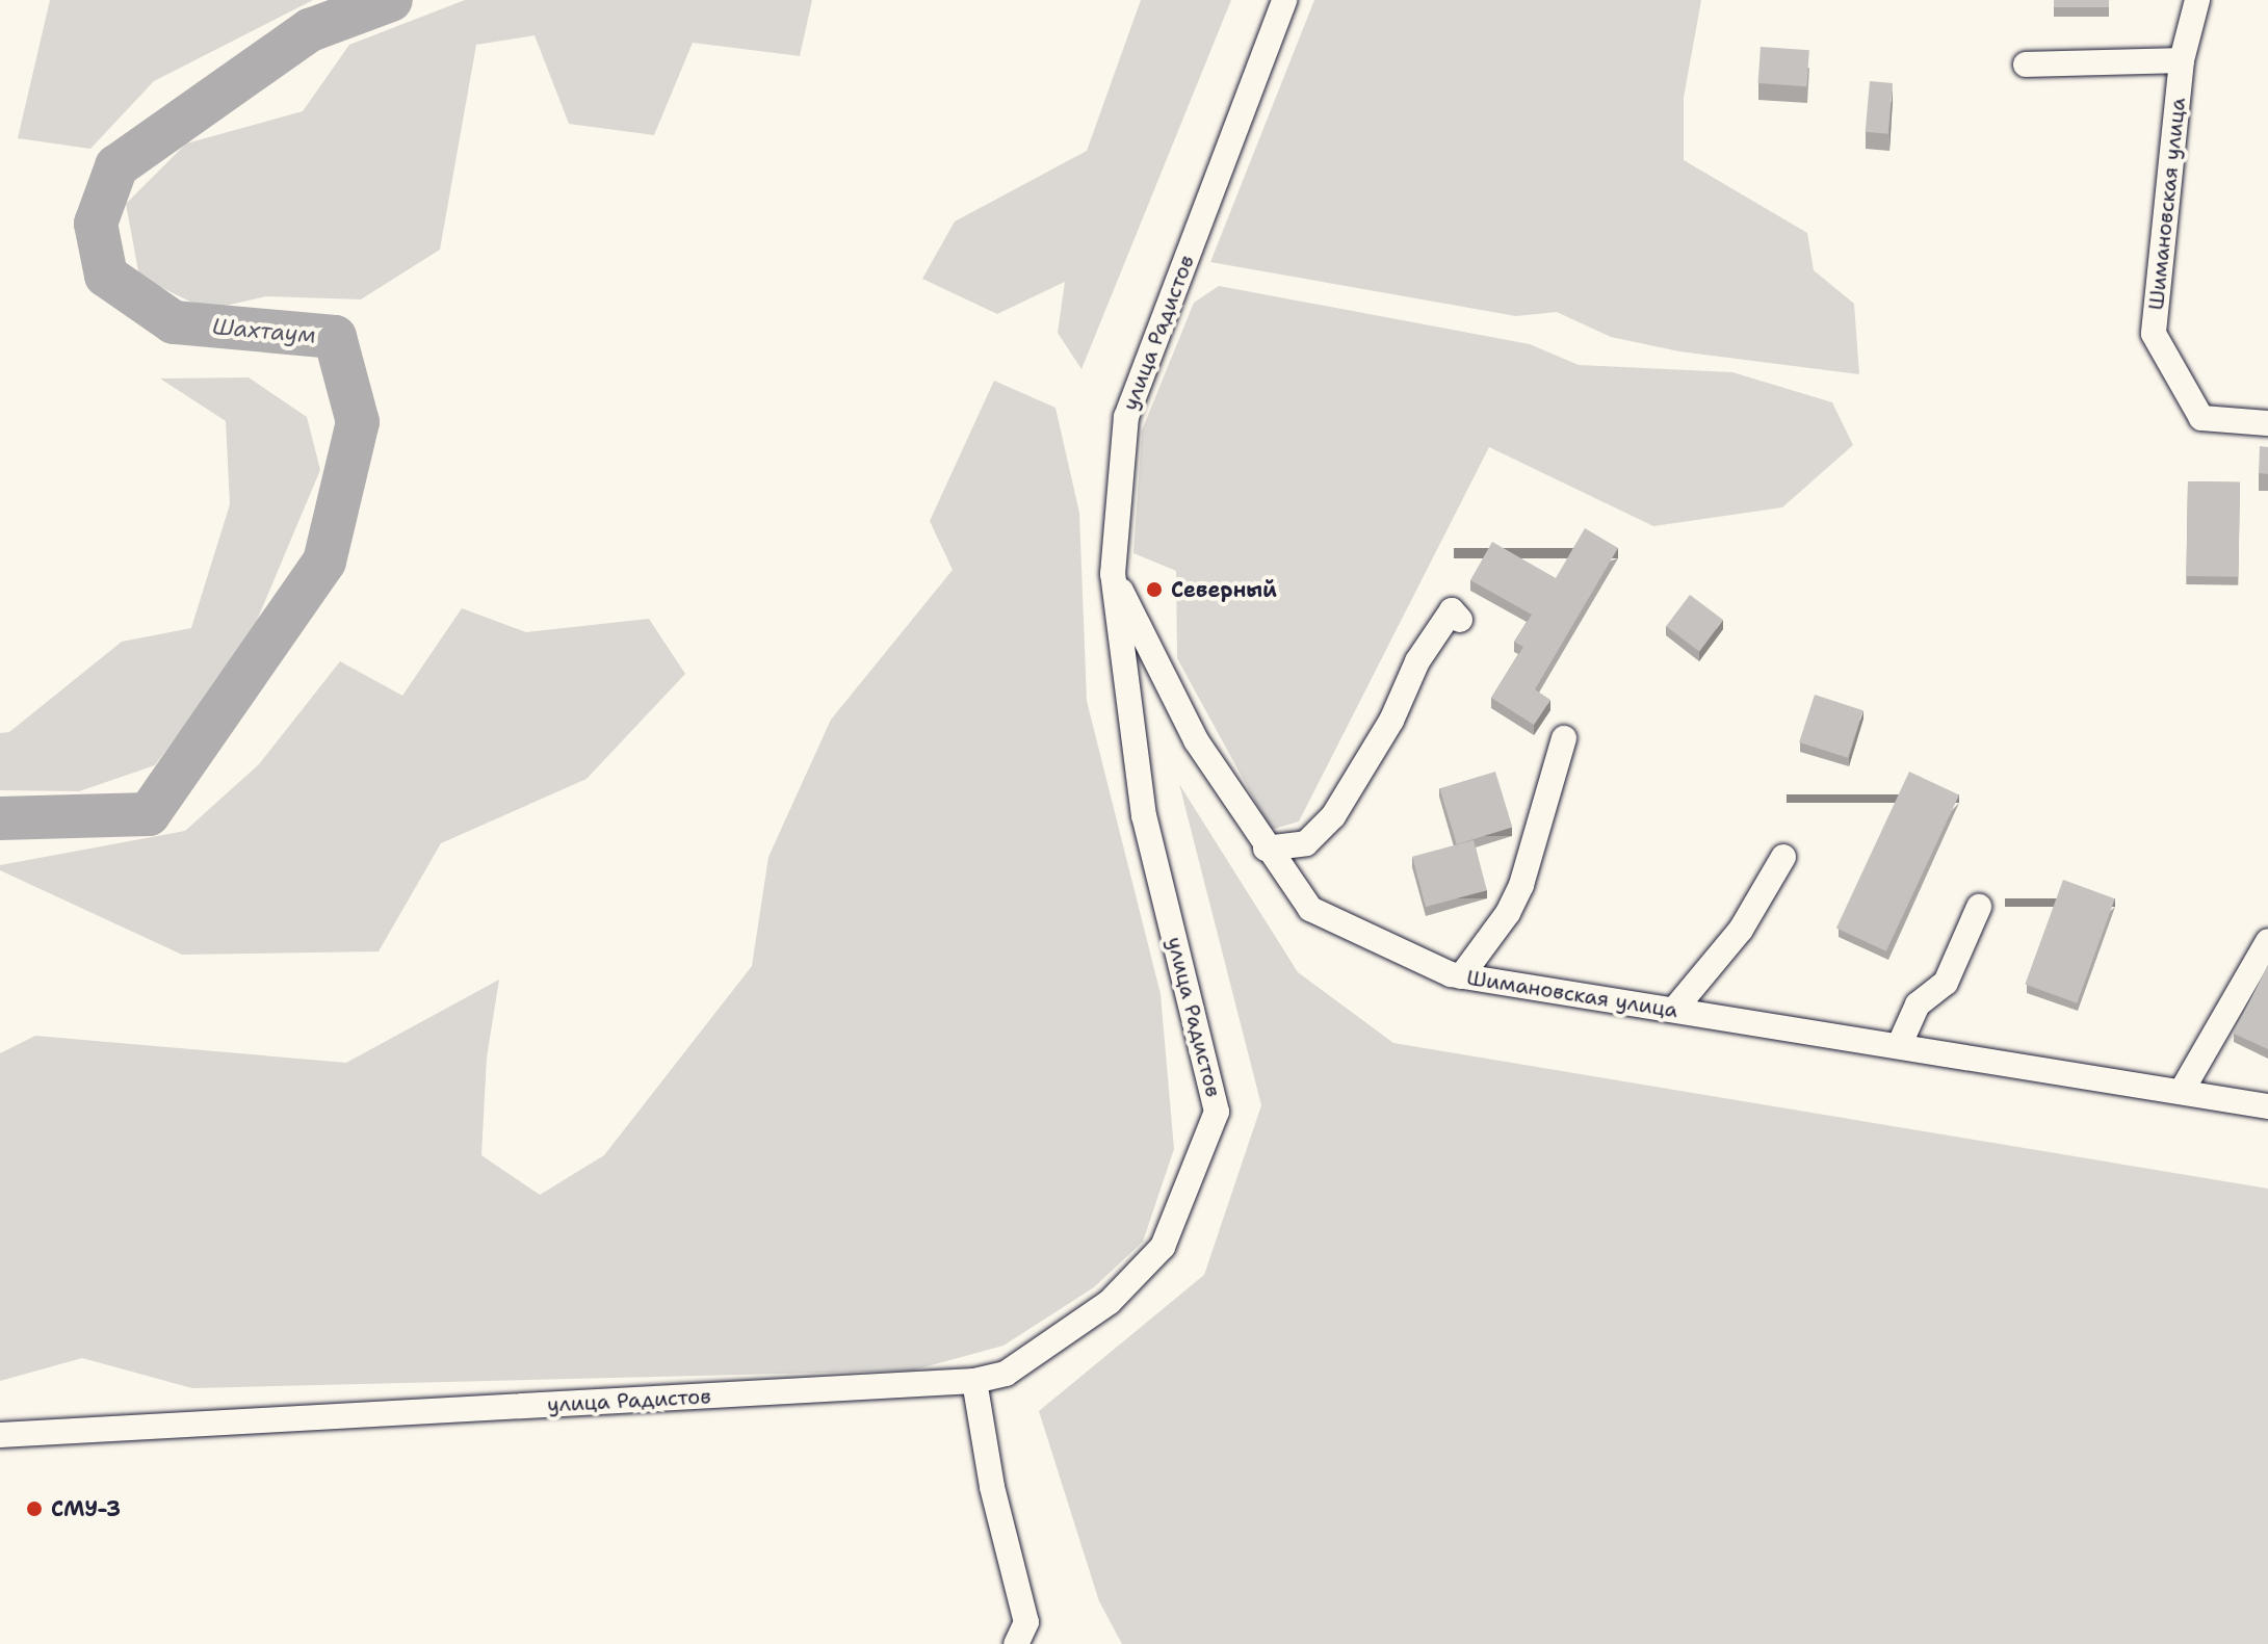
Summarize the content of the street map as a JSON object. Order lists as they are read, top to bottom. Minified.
{"streets":{"street":["Шимановская улица","улица Радистов"]},"crossings":[["Шимановская улица","улица Радистов"]],"water":["Шахтаум"],"places":["Северный","СМУ-3"]}
